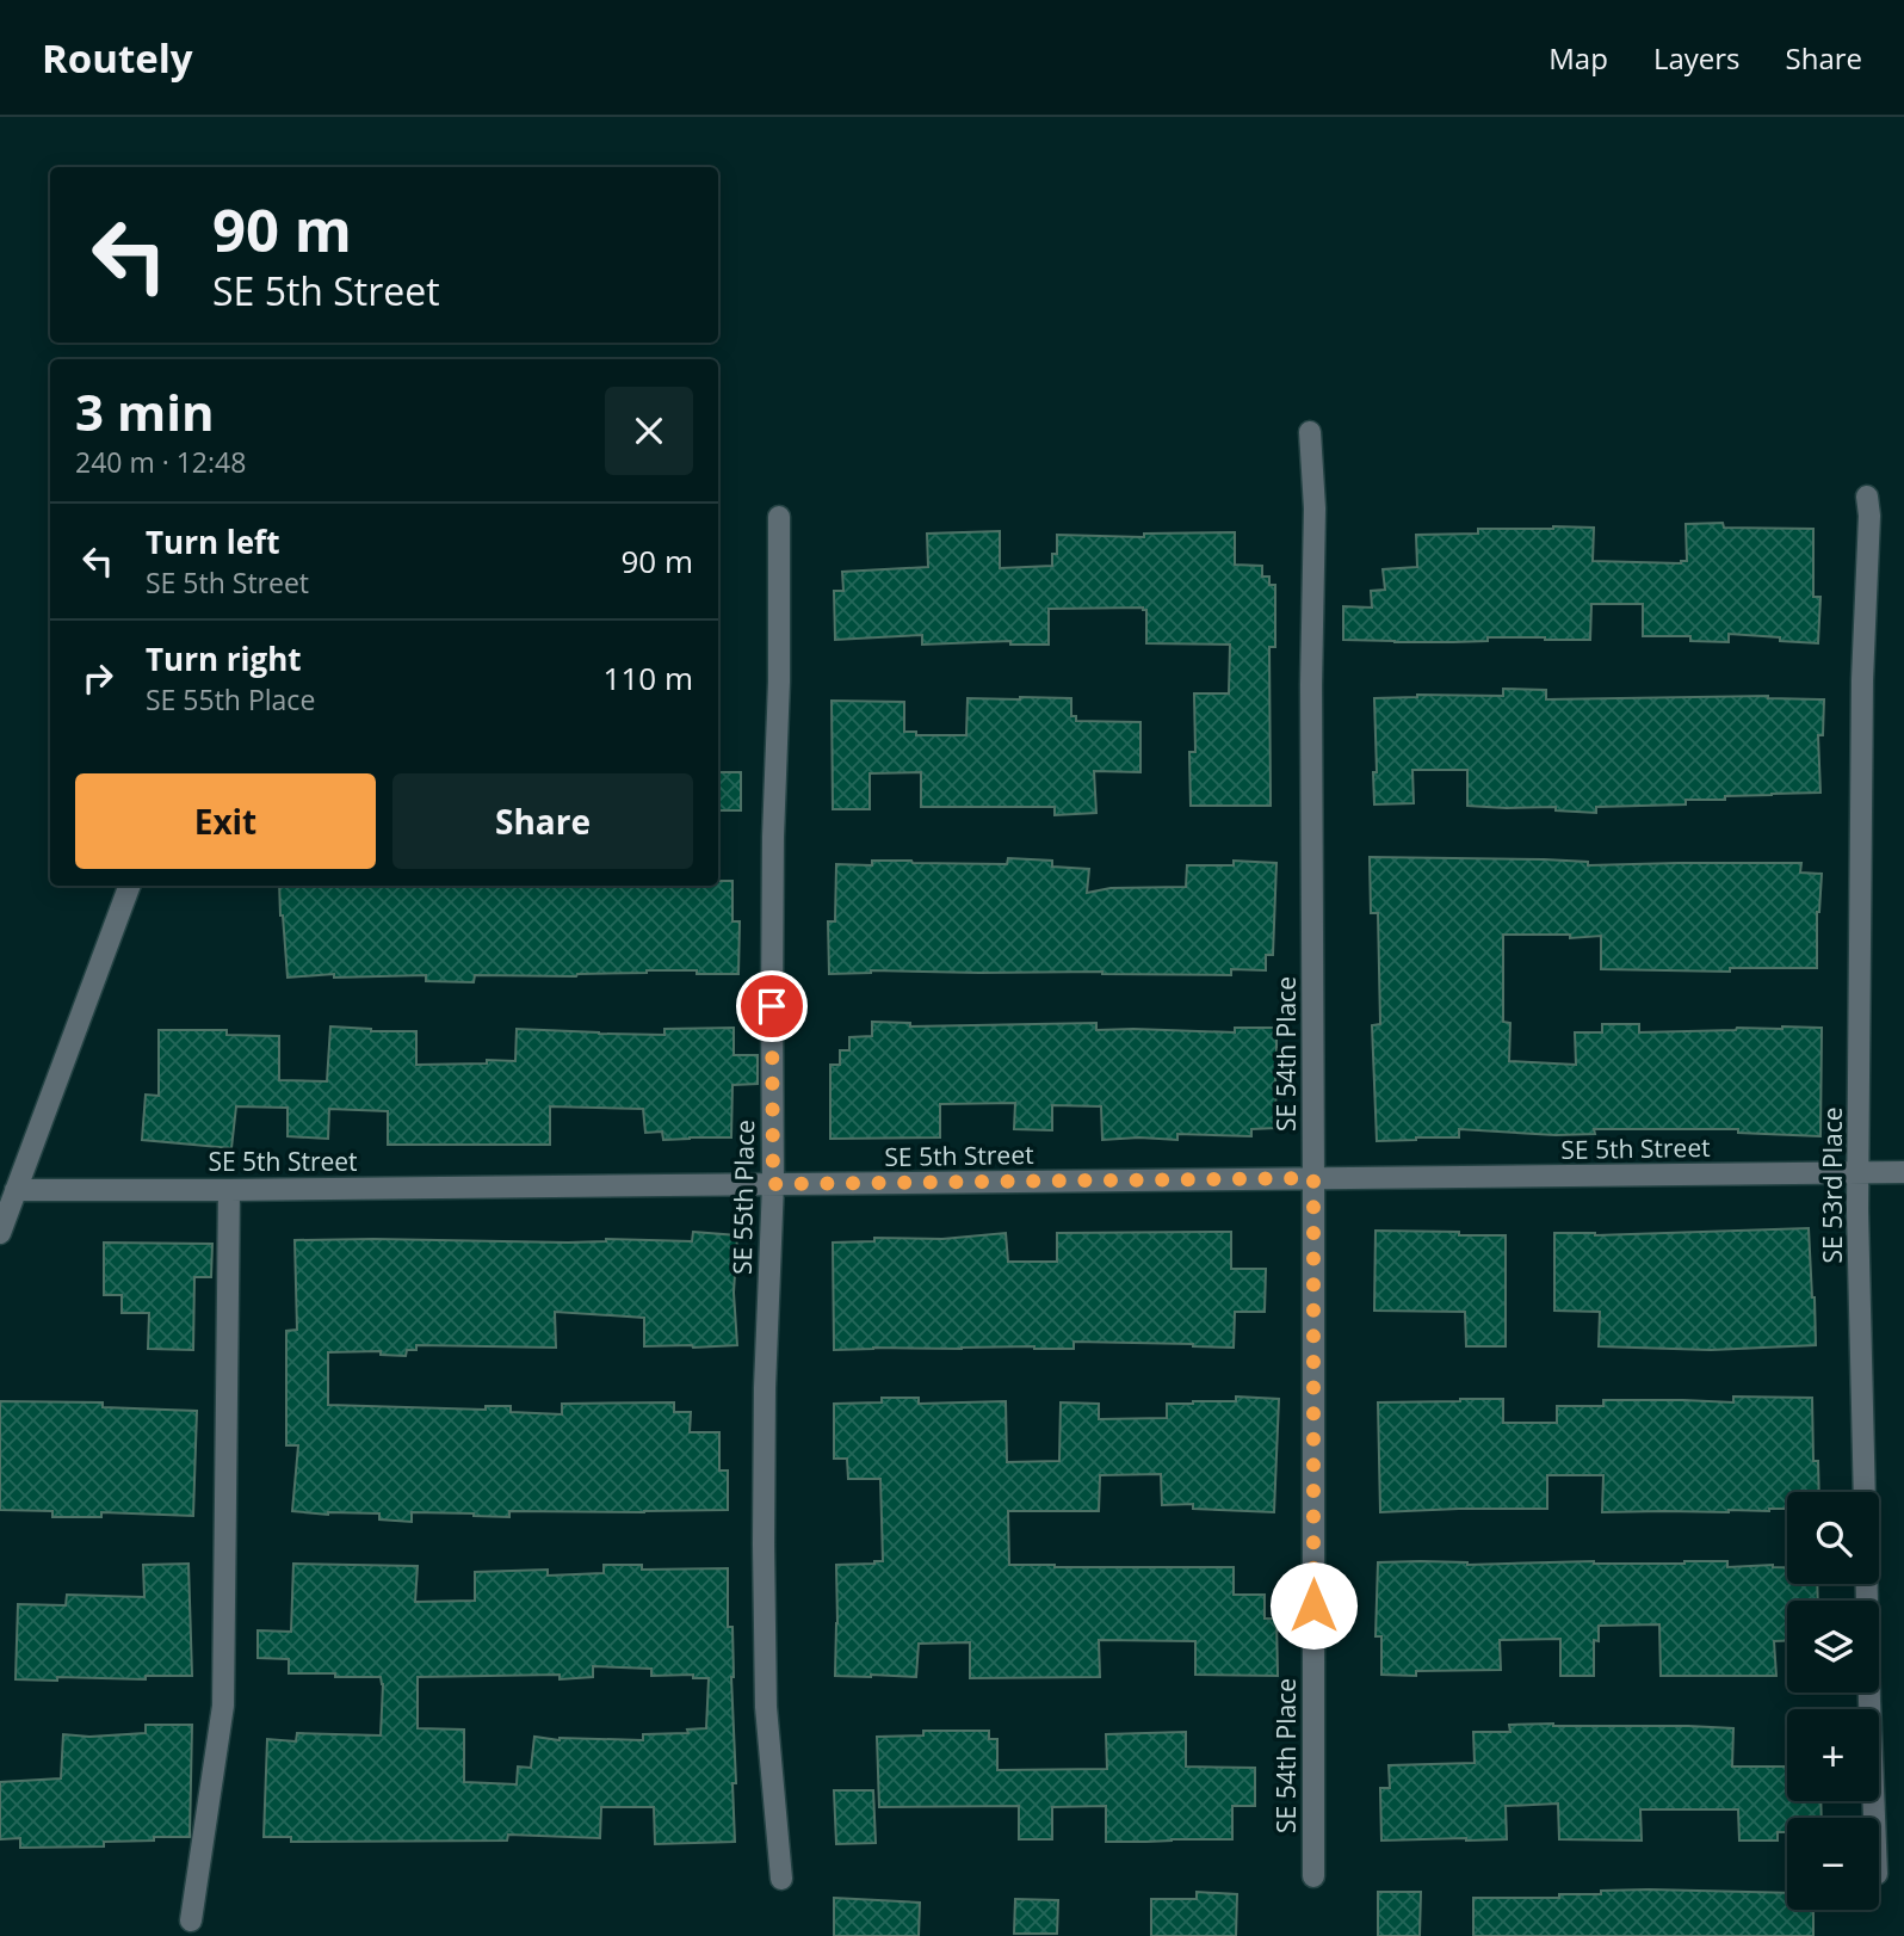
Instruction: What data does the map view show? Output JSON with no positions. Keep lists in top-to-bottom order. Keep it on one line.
{"streets":{"street":["SE 54th Place","SE 5th Street","SE 53rd Place","SE 55th Place"]},"crossings":[["SE 54th Place","SE 5th Street"],["SE 5th Street","SE 53rd Place"],["SE 5th Street","SE 55th Place"]],"page":{"header":"Routely","nav":["Map","Layers","Share"],"turn":["90 m","SE 5th Street"],"heading":["3 min","240 m · 12:48"],"list":[{"name":"Turn left","note":"SE 5th Street","value":"90 m"},{"name":"Turn right","note":"SE 55th Place","value":"110 m"}],"buttons":["Exit","Share"],"map_buttons":["+","−"]}}
